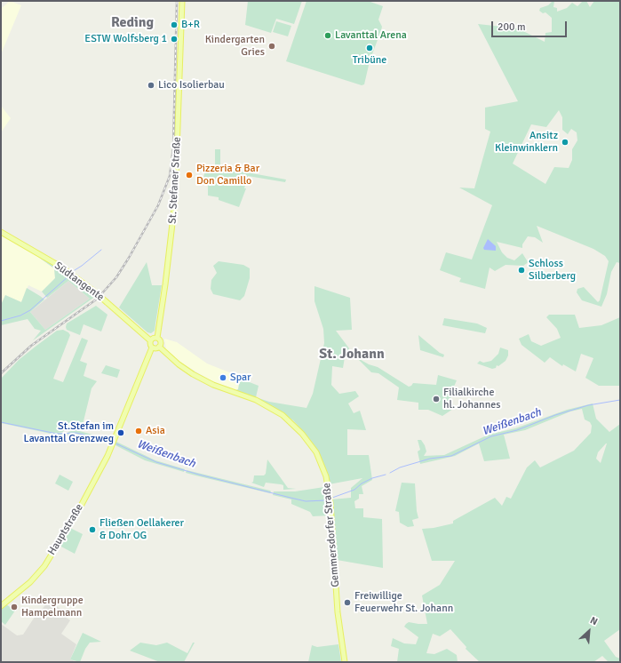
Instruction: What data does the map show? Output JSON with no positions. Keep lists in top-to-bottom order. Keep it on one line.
{"streets":{"main road":["St. Stefaner Straße","Südtangente","Hauptstraße","Gemmersdorfer Straße"]},"crossings":[["St. Stefaner Straße","Südtangente"],["St. Stefaner Straße","Hauptstraße"],["St. Stefaner Straße","Gemmersdorfer Straße"],["Südtangente","Hauptstraße"],["Südtangente","Gemmersdorfer Straße"],["Hauptstraße","Gemmersdorfer Straße"]],"districts":["Reding","St. Johann"],"water":["Weißenbach"],"places":["B+R","Lavanttal Arena","ESTW Wolfsberg 1","Kindergarten Gries","Tribüne","Lico Isolierbau","Ansitz Kleinwinklern","Pizzeria & Bar Don Camillo","Schloss Silberberg","Spar","Filialkirche hl. Johannes","Asia","St.Stefan im Lavanttal Grenzweg","Fließen Oellakerer & Dohr OG","Freiwillige Feuerwehr St. Johann","Kindergruppe Hampelmann"],"scale_bar":"200 m","north":"top right"}
